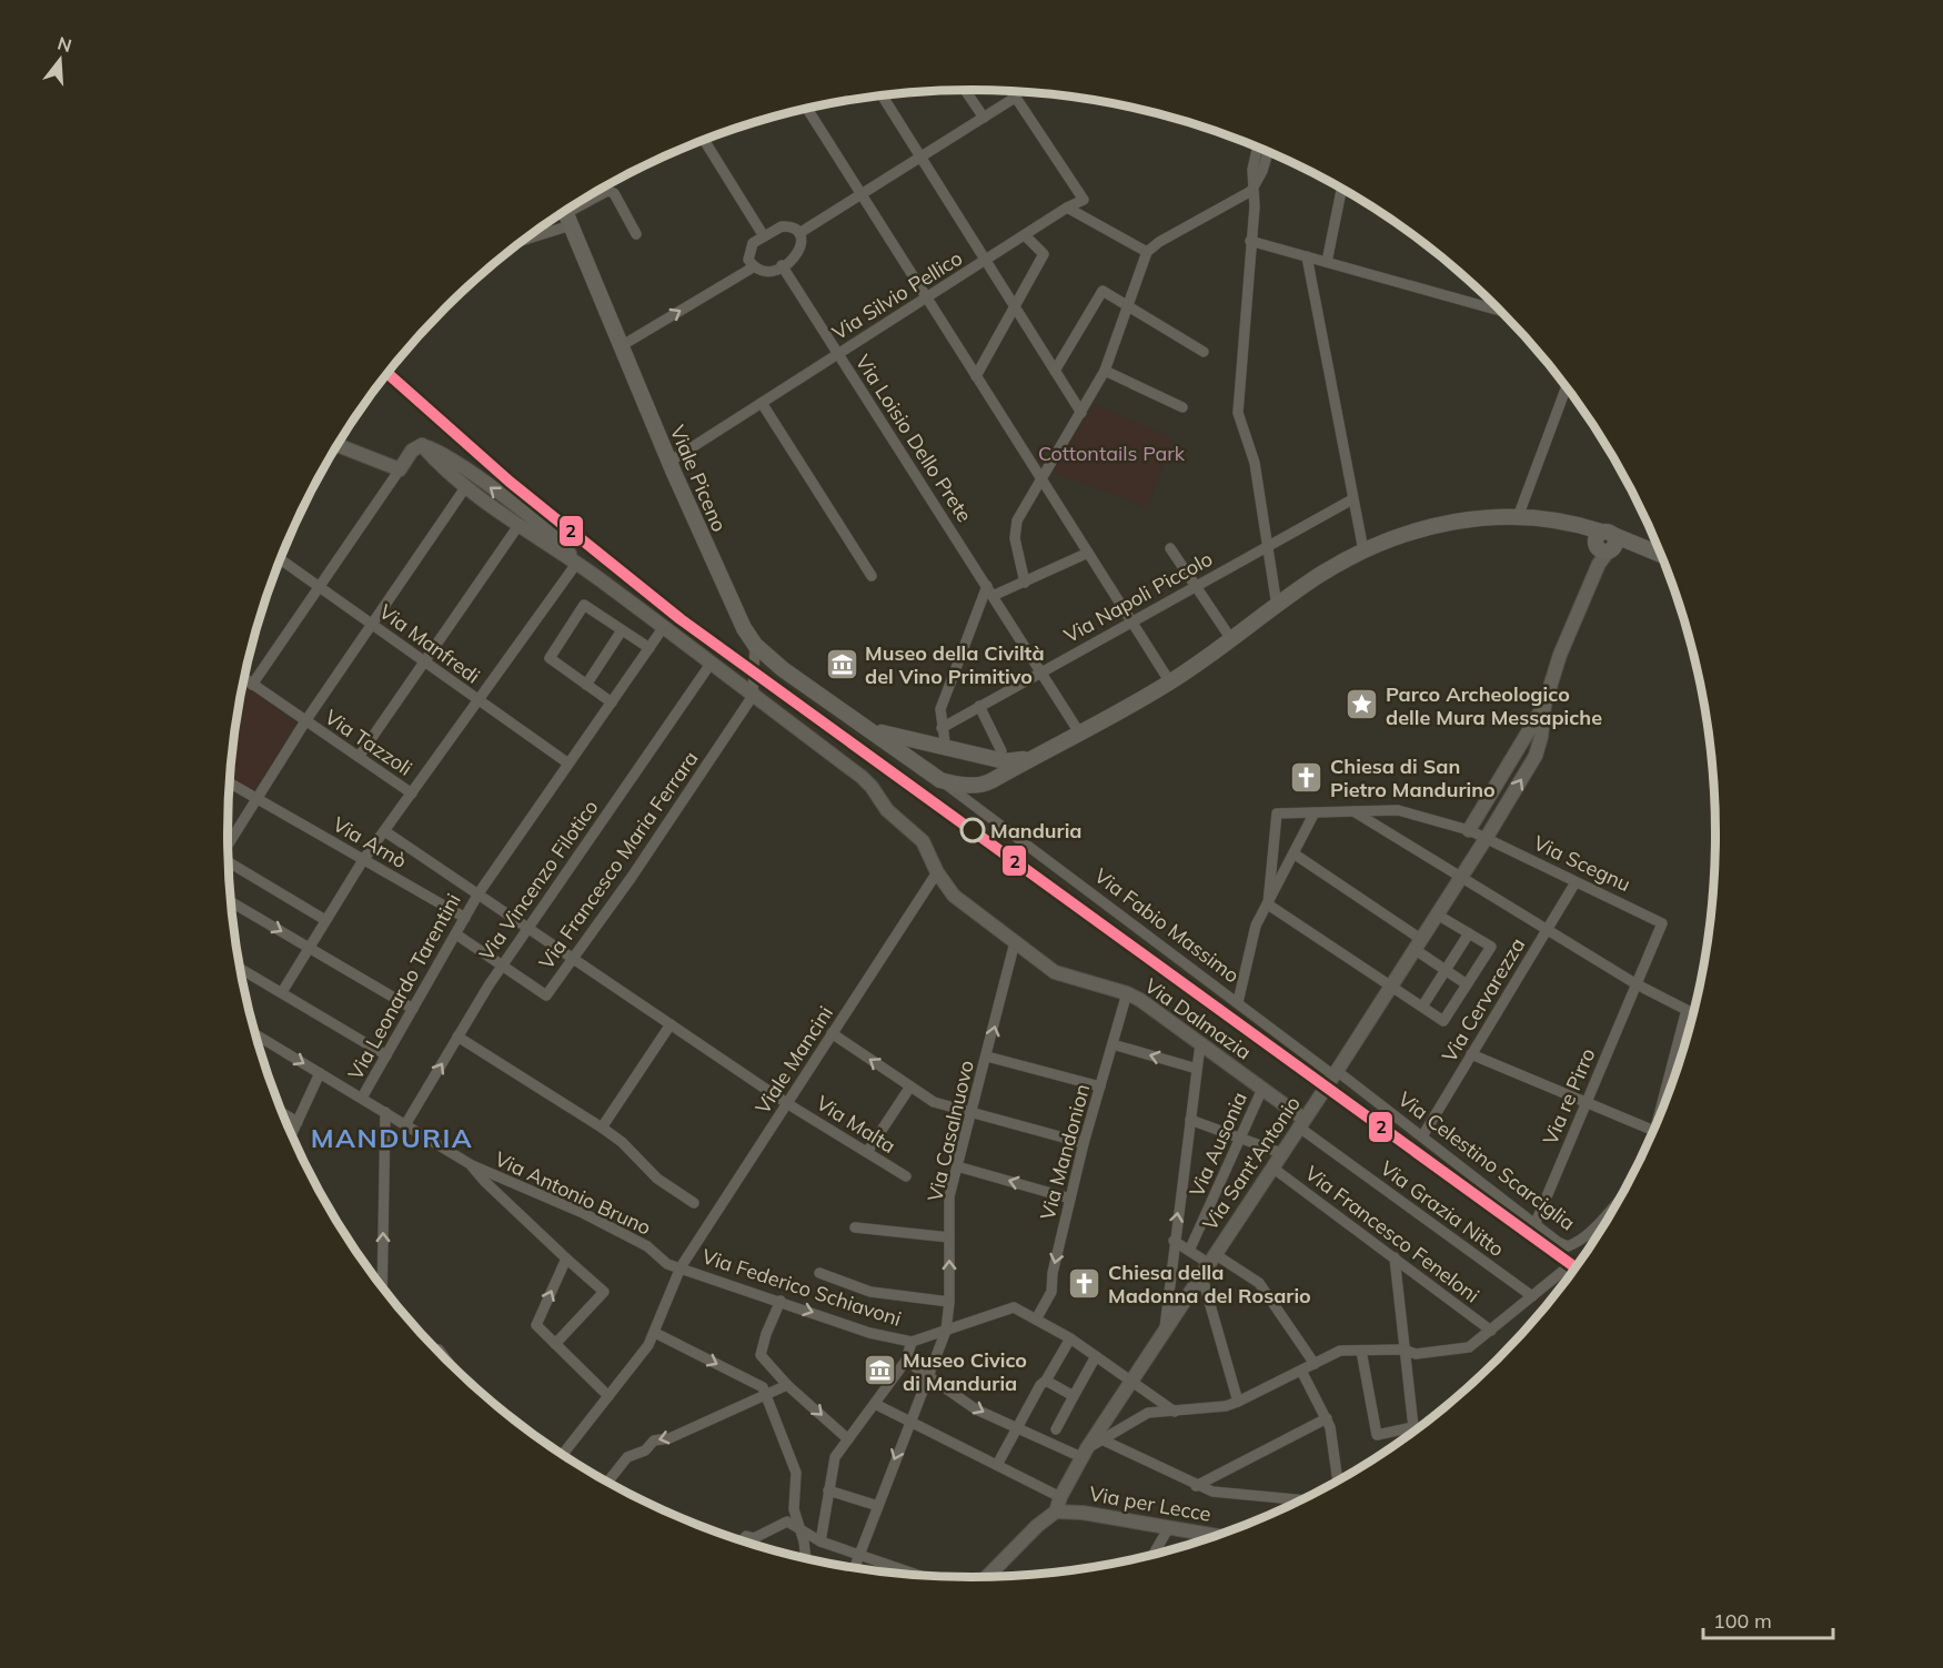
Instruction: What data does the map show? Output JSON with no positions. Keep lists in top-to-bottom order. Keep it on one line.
{"streets":{"main road":["Viale Piceno"],"street":["Via Silvio Pellico","Via Loisio Dello Prete","Via Napoli Piccolo","Via Manfredi","Via Tazzoli","Via Arnò","Via Francesco Maria Ferrara","Via Scegnu","Via Vincenzo Filotico","Via Fabio Massimo","Via Leonardo Tarentini","Via Cervarezza","Via Dalmazia","Viale Mancini","Via re Pirro","Via Malta","Via Casalnuovo","Via Ausonia","Via Mandonion","Via Celestino Scarciglia","Via Sant'Antonio","Via Antonio Bruno","Via Grazia Nitto","Via Francesco Feneloni","Via Federico Schiavoni","Via per Lecce"]},"crossings":[["Via Silvio Pellico","Via Loisio Dello Prete"],["Via Silvio Pellico","Viale Piceno"],["Via Loisio Dello Prete","Via Napoli Piccolo"],["Viale Piceno","Via Fabio Massimo"],["Via Manfredi","Via Leonardo Tarentini"],["Via Arnò","Via Leonardo Tarentini"],["Via Francesco Maria Ferrara","Via Vincenzo Filotico"],["Via Francesco Maria Ferrara","Via Leonardo Tarentini"],["Via Francesco Maria Ferrara","Via Dalmazia"],["Via Francesco Maria Ferrara","Via Malta"],["Via Scegnu","Via Cervarezza"],["Via Scegnu","Via re Pirro"],["Via Scegnu","Via Sant'Antonio"],["Via Vincenzo Filotico","Via Dalmazia"],["Via Vincenzo Filotico","Via Malta"],["Via Vincenzo Filotico","Via Antonio Bruno"],["Via Fabio Massimo","Via Celestino Scarciglia"],["Via Fabio Massimo","Via Sant'Antonio"],["Via Leonardo Tarentini","Via Dalmazia"],["Via Leonardo Tarentini","Via Malta"],["Via Leonardo Tarentini","Via Antonio Bruno"],["Via Cervarezza","Via Celestino Scarciglia"],["Via Dalmazia","Viale Mancini"],["Via Dalmazia","Via Casalnuovo"],["Via Dalmazia","Via Ausonia"],["Via Dalmazia","Via Mandonion"],["Via Dalmazia","Via Sant'Antonio"],["Via Dalmazia","Via Grazia Nitto"],["Viale Mancini","Via Malta"],["Viale Mancini","Via Antonio Bruno"],["Viale Mancini","Via Federico Schiavoni"],["Via re Pirro","Via Celestino Scarciglia"],["Via Celestino Scarciglia","Via Sant'Antonio"],["Via Sant'Antonio","Via Grazia Nitto"],["Via Sant'Antonio","Via Francesco Feneloni"],["Via Sant'Antonio","Via per Lecce"],["Via Antonio Bruno","Via Federico Schiavoni"]],"one_way":["Via Mandonion"],"districts":["MANDURIA"],"parks":["Cottontails Park"],"places":{"museum":["Museo della Civiltà del Vino Primitivo","Museo Civico di Manduria"],"place":["Parco Archeologico delle Mura Messapiche"],"church":["Chiesa di San Pietro Mandurino","Chiesa della Madonna del Rosario"],"other":["Manduria"]},"lines":["transit line 2"],"scale_bar":"100 m","north":"top"}
